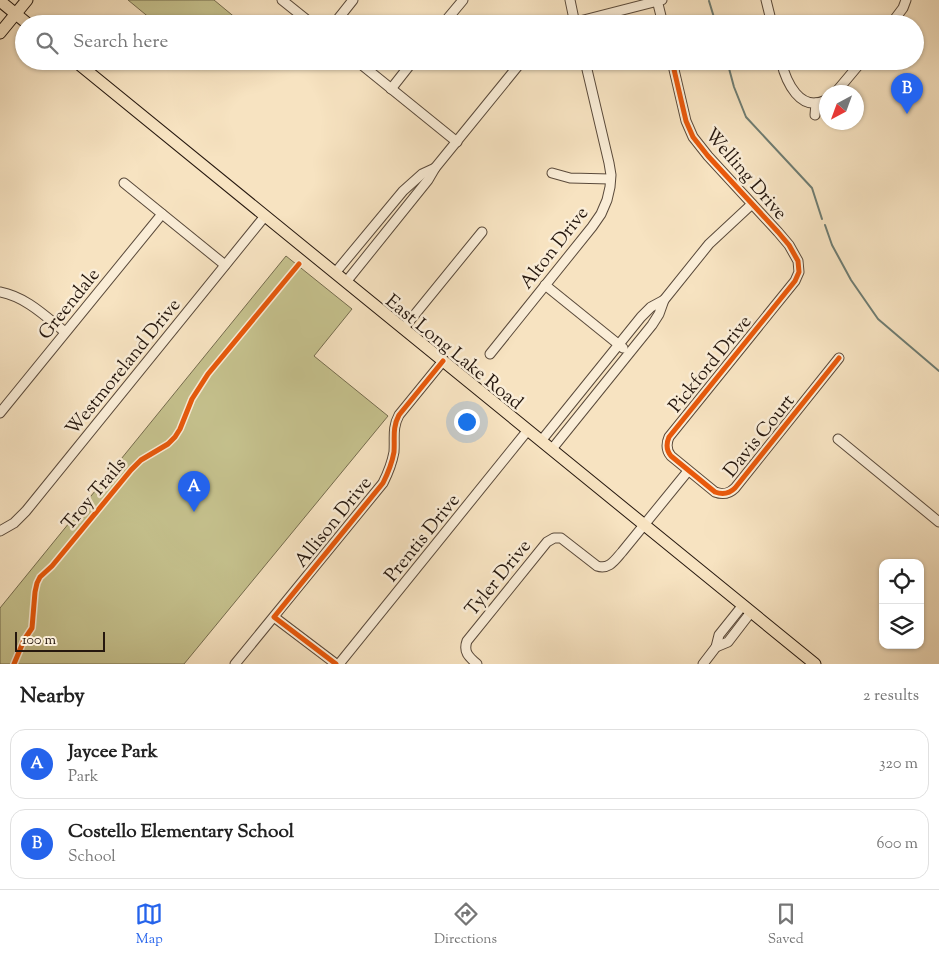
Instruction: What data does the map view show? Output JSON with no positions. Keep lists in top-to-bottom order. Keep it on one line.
{"streets":{"main road":["East Long Lake Road"],"street":["Welling Drive","Alton Drive","Greendale","Pickford Drive","Westmoreland Drive","Davis Court","Allison Drive","Prentis Drive","Tyler Drive"],"cycle path":["Troy Trails"]},"crossings":[["Welling Drive","Pickford Drive"],["East Long Lake Road","Westmoreland Drive"],["East Long Lake Road","Allison Drive"],["East Long Lake Road","Prentis Drive"],["East Long Lake Road","Tyler Drive"],["Pickford Drive","Davis Court"]],"scale_bar":"100 m","north":"bottom left","page":{"search":"Search here","pins":["B","A"],"scale":"100 m","heading":["Nearby","2 results"],"list":[{"mark":"A","name":"Jaycee Park","note":"Park","value":"320 m"},{"mark":"B","name":"Costello Elementary School","note":"School","value":"600 m"}],"nav":["Map","Directions","Saved"]}}
